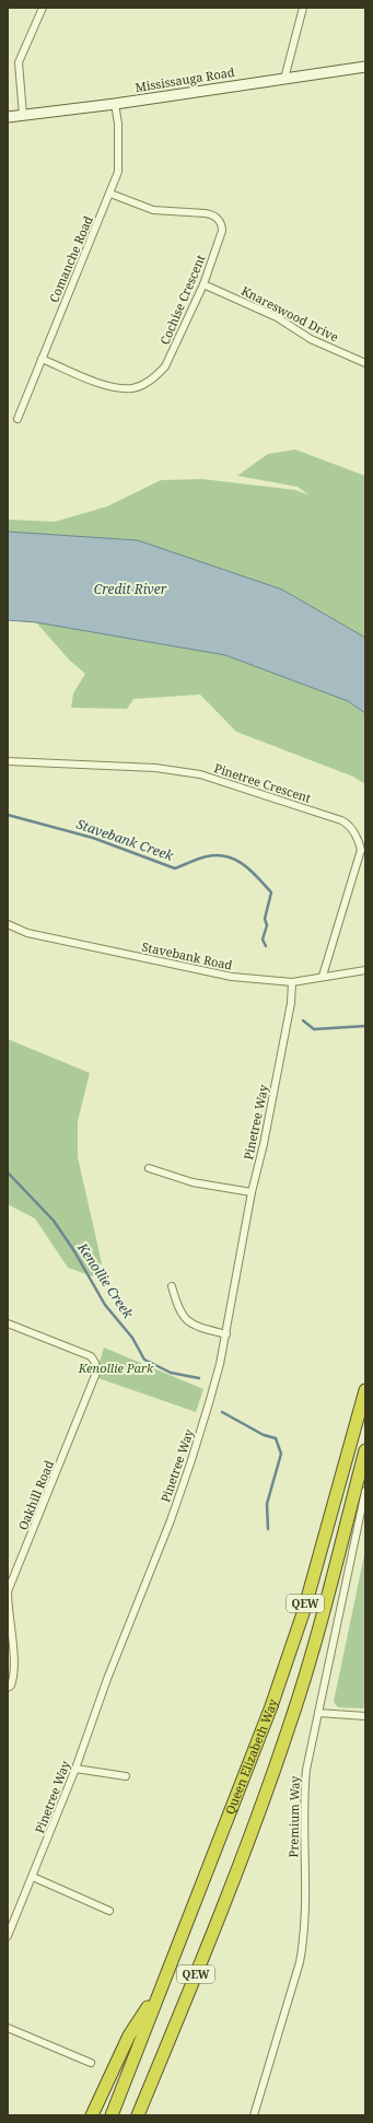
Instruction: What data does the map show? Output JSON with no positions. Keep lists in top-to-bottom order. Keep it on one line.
{"streets":{"highway":["QEW","Queen Elizabeth Way"],"main road":["Mississauga Road"],"street":["Comanche Road","Cochise Crescent","Knareswood Drive","Pinetree Crescent","Stavebank Road","Pinetree Way","Oakhill Road","Premium Way"]},"crossings":[["Mississauga Road","Comanche Road"],["Comanche Road","Cochise Crescent"],["Cochise Crescent","Knareswood Drive"],["Pinetree Crescent","Stavebank Road"],["Stavebank Road","Pinetree Way"]],"water":["Credit River","Stavebank Creek","Kenollie Creek"],"parks":["Kenollie Park"]}
